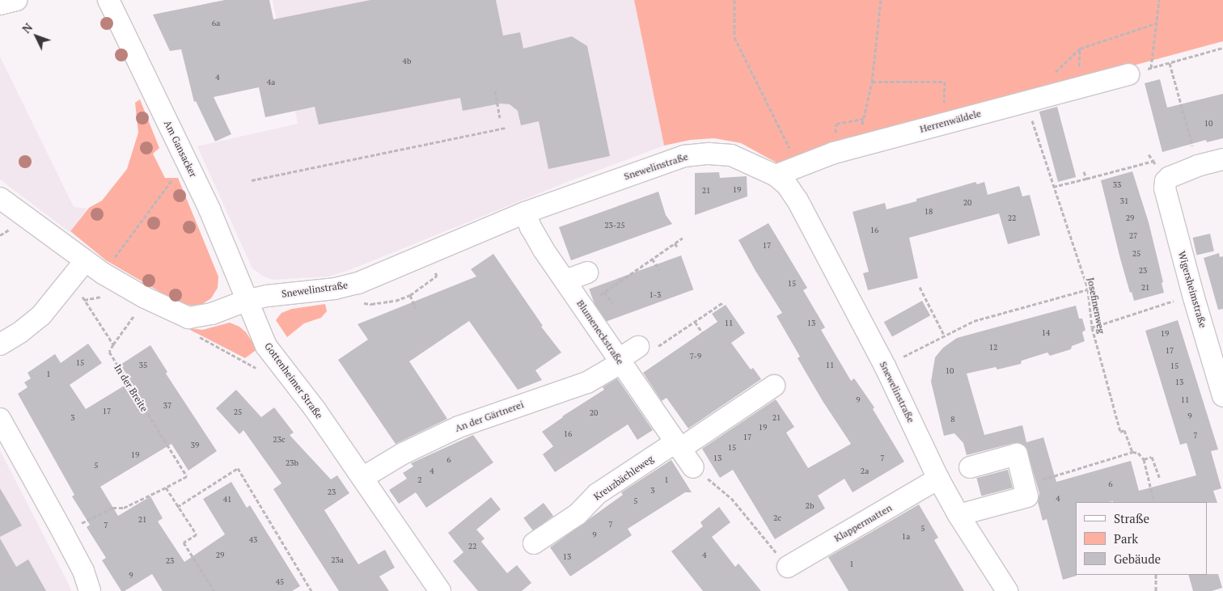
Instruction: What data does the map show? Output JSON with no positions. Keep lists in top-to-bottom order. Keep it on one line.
{"streets":{"street":["Herrenwäldele","Am Gansacker","Snewelinstraße","Wigersheimstraße","Blumeneckstraße","Gottenheimer Straße","An der Gärtnerei","Kreuzbächleweg","Klappermatten"],"path":["Josefinenweg","In der Breite"]},"crossings":[["Herrenwäldele","Snewelinstraße"],["Herrenwäldele","Josefinenweg"],["Am Gansacker","Snewelinstraße"],["Am Gansacker","Gottenheimer Straße"],["Snewelinstraße","Blumeneckstraße"],["Snewelinstraße","Gottenheimer Straße"],["Snewelinstraße","Klappermatten"],["Blumeneckstraße","An der Gärtnerei"],["Blumeneckstraße","Kreuzbächleweg"],["Gottenheimer Straße","An der Gärtnerei"]],"house_numbers":["6a","4b","4","4a","10","33","19","21","31","20","18","22","29","23-25","16","27","17","25","23","15","21","1-3","11","13","14","19","12","17","7-9","15","35","11","15","10","1","13","9","11","37","17","25","20","9","3","21","8","19","16","7","17","23c","39","15","19","13","7","6","23b","5","4","2a","2","1","6","3","23","4","41","5","2b","2c","21","7","7","5","9","1a","43","22","29","4","13","23a","23","1","9","45"],"legend":["Straße","Park","Gebäude"],"north":"top left"}
